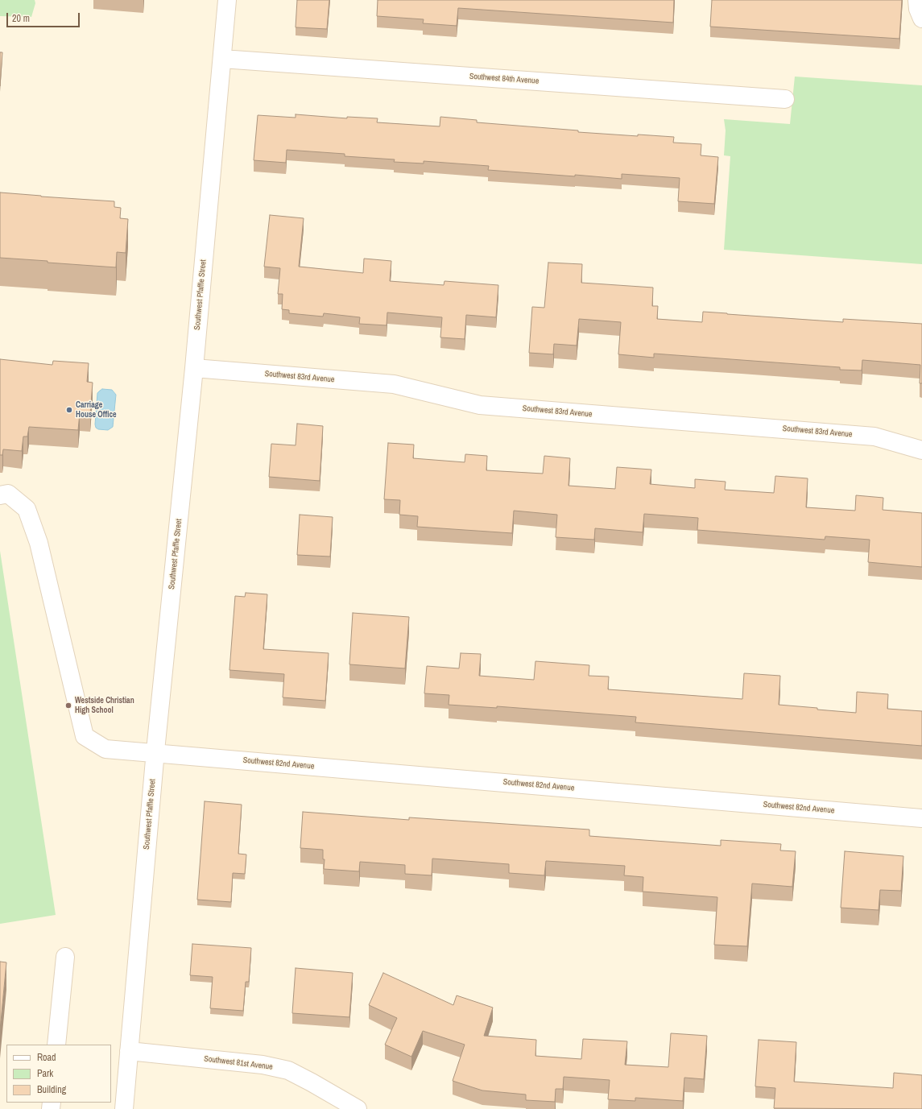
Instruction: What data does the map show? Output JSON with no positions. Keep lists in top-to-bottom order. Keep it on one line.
{"streets":{"street":["Southwest 84th Avenue","Southwest Pfaffle Street","Southwest 83rd Avenue","Southwest 82nd Avenue","Southwest 81st Avenue"]},"crossings":[["Southwest 84th Avenue","Southwest Pfaffle Street"],["Southwest Pfaffle Street","Southwest 83rd Avenue"],["Southwest Pfaffle Street","Southwest 82nd Avenue"],["Southwest Pfaffle Street","Southwest 81st Avenue"]],"places":["Carriage House Office","Westside Christian High School"],"legend":["Road","Park","Building"],"scale_bar":"20 m"}
